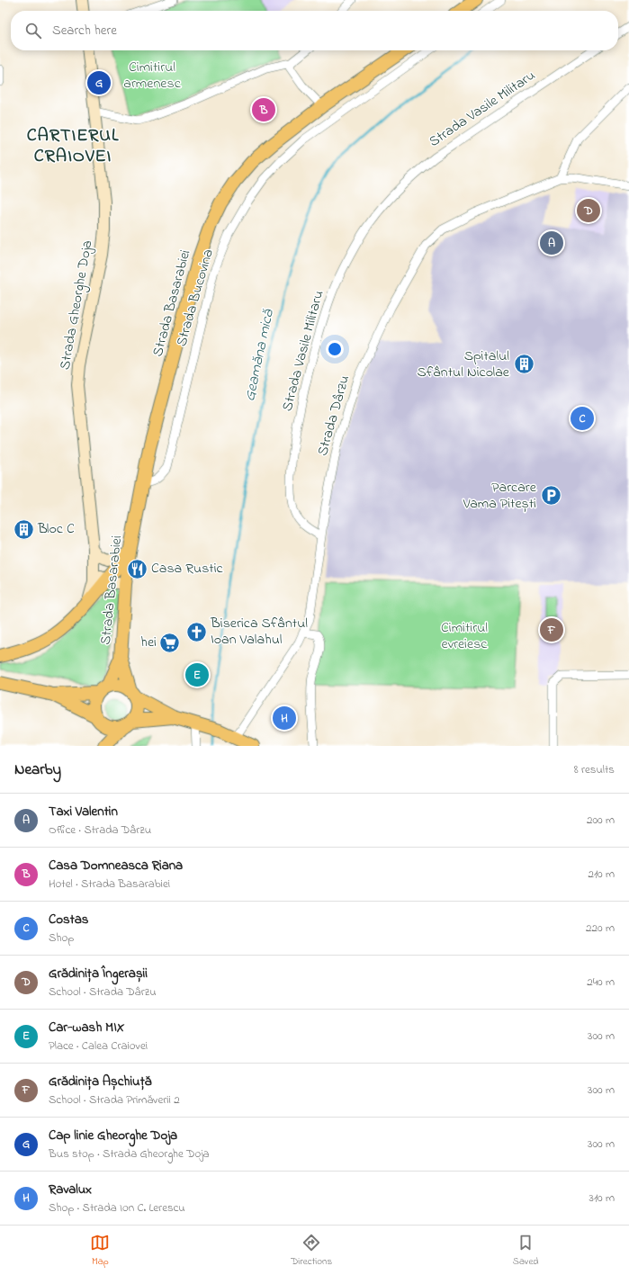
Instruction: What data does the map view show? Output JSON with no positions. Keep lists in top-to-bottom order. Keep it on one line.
{"streets":{"main road":["Strada Basarabiei"],"street":["Strada Vasile Militaru","Strada Bucovina","Strada Gheorghe Doja","Strada Dârzu"]},"crossings":[["Strada Vasile Militaru","Strada Dârzu"],["Strada Bucovina","Strada Basarabiei"]],"districts":["CARTIERUL CRAIOVEI"],"water":["Geamăna mică"],"parks":["Cimitirul armenesc","Cimitirul evreiesc"],"places":{"building":["Spitalul Sfântul Nicolae","Bloc C"],"parking":["Parcare Vama Pitești"],"restaurant":["Casa Rustic"],"church":["Biserica Sfântul Ioan Valahul"],"supermarket":["hei"]},"page":{"search":"Search here","pins":["G","B","D","A","C","F","E","H"],"heading":["Nearby","8 results"],"list":[{"mark":"A","name":"Taxi Valentin","note":"Office · Strada Dârzu","value":"200 m"},{"mark":"B","name":"Casa Domneasca Riana","note":"Hotel · Strada Basarabiei","value":"210 m"},{"mark":"C","name":"Costas","note":"Shop","value":"220 m"},{"mark":"D","name":"Grădinița Îngerașii","note":"School · Strada Dârzu","value":"240 m"},{"mark":"E","name":"Car-wash MIX","note":"Place · Calea Craiovei","value":"300 m"},{"mark":"F","name":"Grădinița Așchiuță","note":"School · Strada Primăverii 2","value":"300 m"},{"mark":"G","name":"Cap linie Gheorghe Doja","note":"Bus stop · Strada Gheorghe Doja","value":"300 m"},{"mark":"H","name":"Ravalux","note":"Shop · Strada Ion C. Lerescu","value":"310 m"}],"nav":["Map","Directions","Saved"]}}
